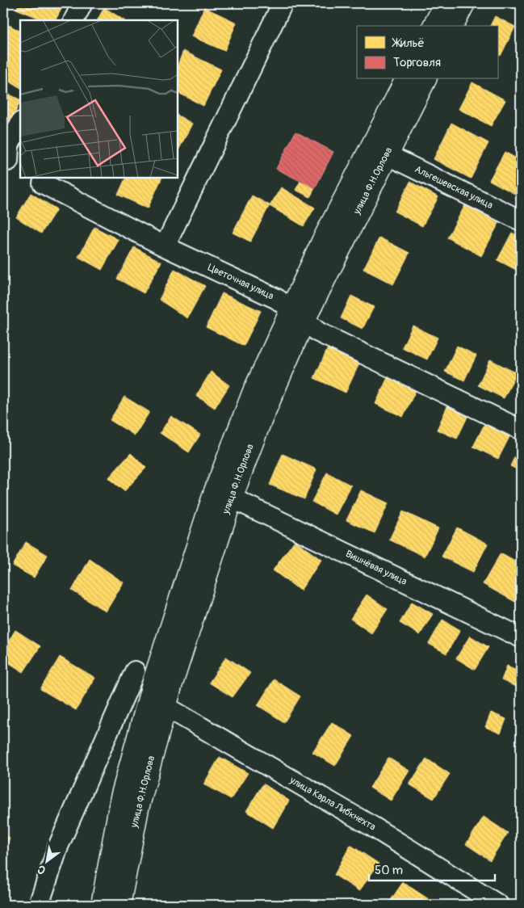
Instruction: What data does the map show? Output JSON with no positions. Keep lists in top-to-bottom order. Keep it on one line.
{"streets":{"street":["улица Ф.Н.Орлова","Альгешевская улица","Цветочная улица","Вишнёвая улица","улица Карла Либкнехта"]},"crossings":[["улица Ф.Н.Орлова","Альгешевская улица"],["улица Ф.Н.Орлова","Цветочная улица"],["улица Ф.Н.Орлова","Вишнёвая улица"],["улица Ф.Н.Орлова","улица Карла Либкнехта"]],"legend":["Жильё","Торговля"],"scale_bar":"50 m","north":"bottom left"}
